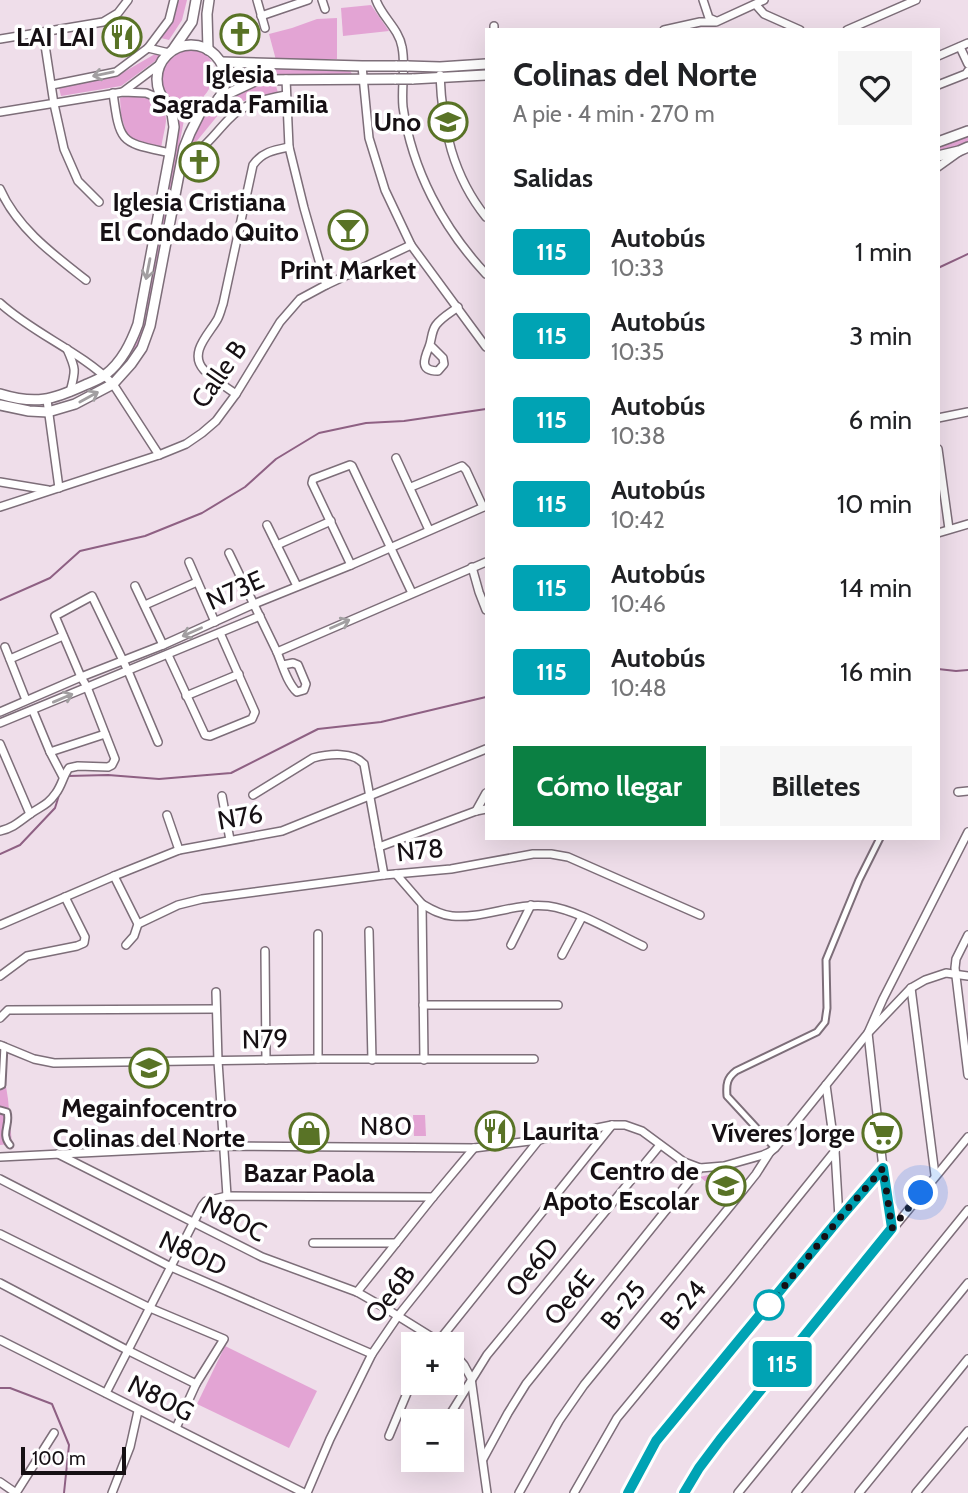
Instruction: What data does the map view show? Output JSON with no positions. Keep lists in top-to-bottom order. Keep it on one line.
{"streets":{"street":["Calle B","N73E","N76","N78","N79","N80","N80C","N80D","Oe6D","Oe6B","Oe6E","B-25","B-24","N80G"]},"crossings":[["N80","N80C"],["N80","Oe6D"],["N80","Oe6B"],["N80","Oe6E"],["N80C","Oe6B"],["N80D","Oe6B"],["Oe6B","N80G"]],"places":{"church":["Iglesia Sagrada Familia","Iglesia Cristiana El Condado Quito"],"restaurant":["LAI LAI","Laurita"],"school or university":["Uno","Megainfocentro Colinas del Norte","Centro de Apoto Escolar"],"bar":["Print Market"],"shop":["Bazar Paola"],"supermarket":["Víveres Jorge"]},"lines":["bus line 115"],"scale_bar":"100 m","page":{"on_map":"115","heading":[["Colinas del Norte","A pie · 4 min · 270 m"],"Salidas"],"list":[{"mark":"115","name":"Autobús","note":"10:33","value":"1 min"},{"mark":"115","name":"Autobús","note":"10:35","value":"3 min"},{"mark":"115","name":"Autobús","note":"10:38","value":"6 min"},{"mark":"115","name":"Autobús","note":"10:42","value":"10 min"},{"mark":"115","name":"Autobús","note":"10:46","value":"14 min"},{"mark":"115","name":"Autobús","note":"10:48","value":"16 min"}],"buttons":["Cómo llegar","Billetes"],"map_buttons":["+","−"],"scale":"100 m"}}
